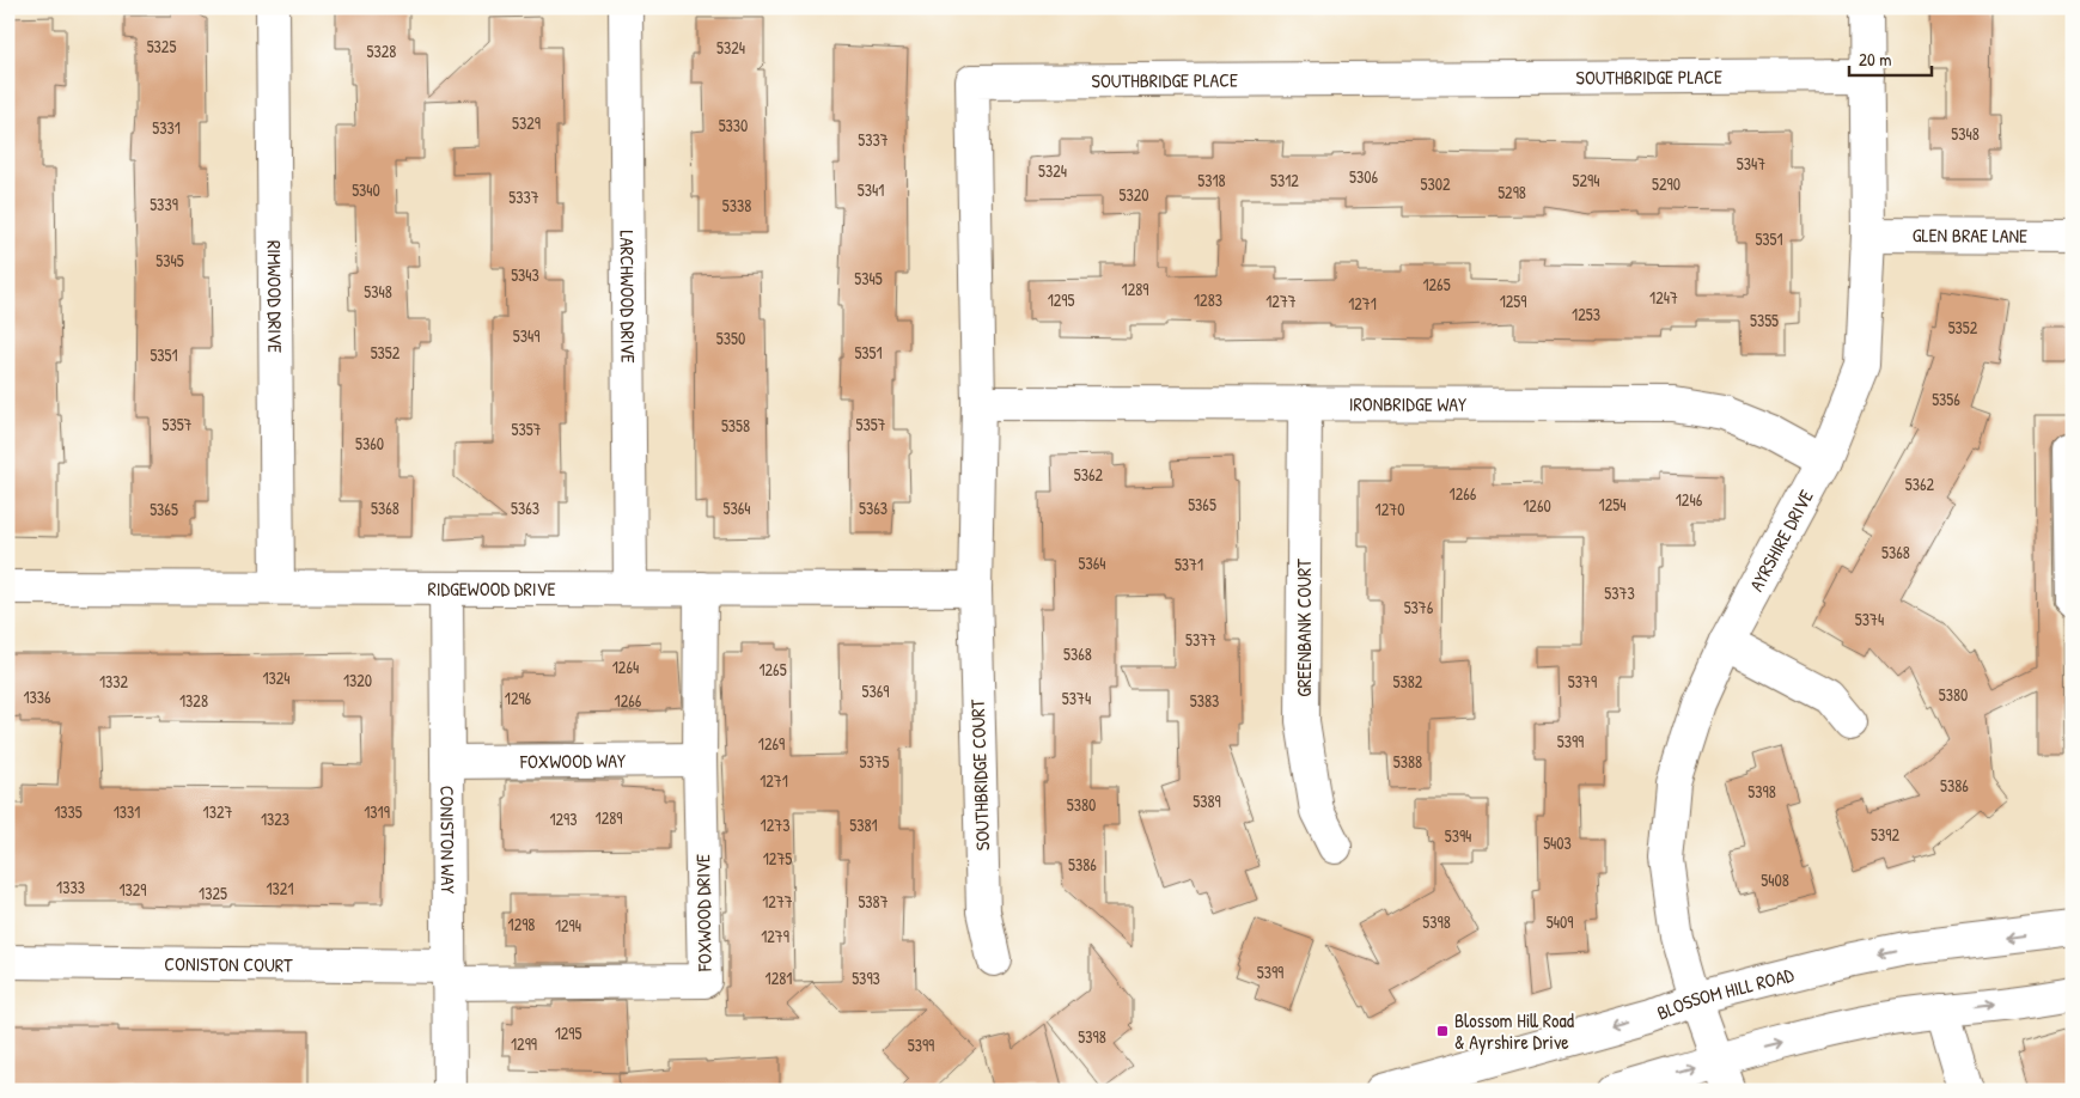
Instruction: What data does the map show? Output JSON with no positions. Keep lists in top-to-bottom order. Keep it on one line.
{"streets":{"street":["SOUTHBRIDGE PLACE","GLEN BRAE LANE","RIMWOOD DRIVE","LARCHWOOD DRIVE","IRONBRIDGE WAY","AYRSHIRE DRIVE","RIDGEWOOD DRIVE","GREENBANK COURT","FOXWOOD WAY","SOUTHBRIDGE COURT","CONISTON WAY","FOXWOOD DRIVE","CONISTON COURT","BLOSSOM HILL ROAD"]},"crossings":[["SOUTHBRIDGE PLACE","IRONBRIDGE WAY"],["SOUTHBRIDGE PLACE","AYRSHIRE DRIVE"],["SOUTHBRIDGE PLACE","RIDGEWOOD DRIVE"],["SOUTHBRIDGE PLACE","SOUTHBRIDGE COURT"],["GLEN BRAE LANE","AYRSHIRE DRIVE"],["RIMWOOD DRIVE","RIDGEWOOD DRIVE"],["LARCHWOOD DRIVE","RIDGEWOOD DRIVE"],["IRONBRIDGE WAY","AYRSHIRE DRIVE"],["IRONBRIDGE WAY","GREENBANK COURT"],["AYRSHIRE DRIVE","BLOSSOM HILL ROAD"],["RIDGEWOOD DRIVE","SOUTHBRIDGE COURT"],["RIDGEWOOD DRIVE","CONISTON WAY"],["RIDGEWOOD DRIVE","FOXWOOD DRIVE"],["FOXWOOD WAY","CONISTON WAY"],["FOXWOOD WAY","FOXWOOD DRIVE"],["CONISTON WAY","FOXWOOD DRIVE"],["CONISTON WAY","CONISTON COURT"],["FOXWOOD DRIVE","CONISTON COURT"]],"places":{"transit":["Blossom Hill Road & Ayrshire Drive"]},"house_numbers":["5325","5324","5328","5329","5330","5331","5348","5337","5347","5324","5306","5318","5312","5294","5302","5290","5340","5341","5298","5320","5337","5339","5338","5351","5345","5343","5345","1265","1289","5348","1247","1295","1283","1277","1259","1271","1253","5355","5352","5349","5350","5352","5351","5351","5356","5357","5357","5358","5357","5360","5362","5362","1266","1246","5365","1254","1260","5368","5363","5364","5363","5365","1270","5368","5364","5371","5373","5376","5374","5377","5368","1264","1265","1324","1320","1332","5382","5379","5369","5380","1336","1296","5374","1328","1266","5383","5399","1269","5375","5388","1271","5386","5398","5389","5380","1335","1331","1327","1319","1289","1323","1293","1273","5381","5392","5394","5403","1275","5386","5408","1333","1321","1329","1325","1277","5387","5398","5409","1298","1294","1279","5399","1281","5393","1295","5398","1299","5399"],"scale_bar":"20 m"}
